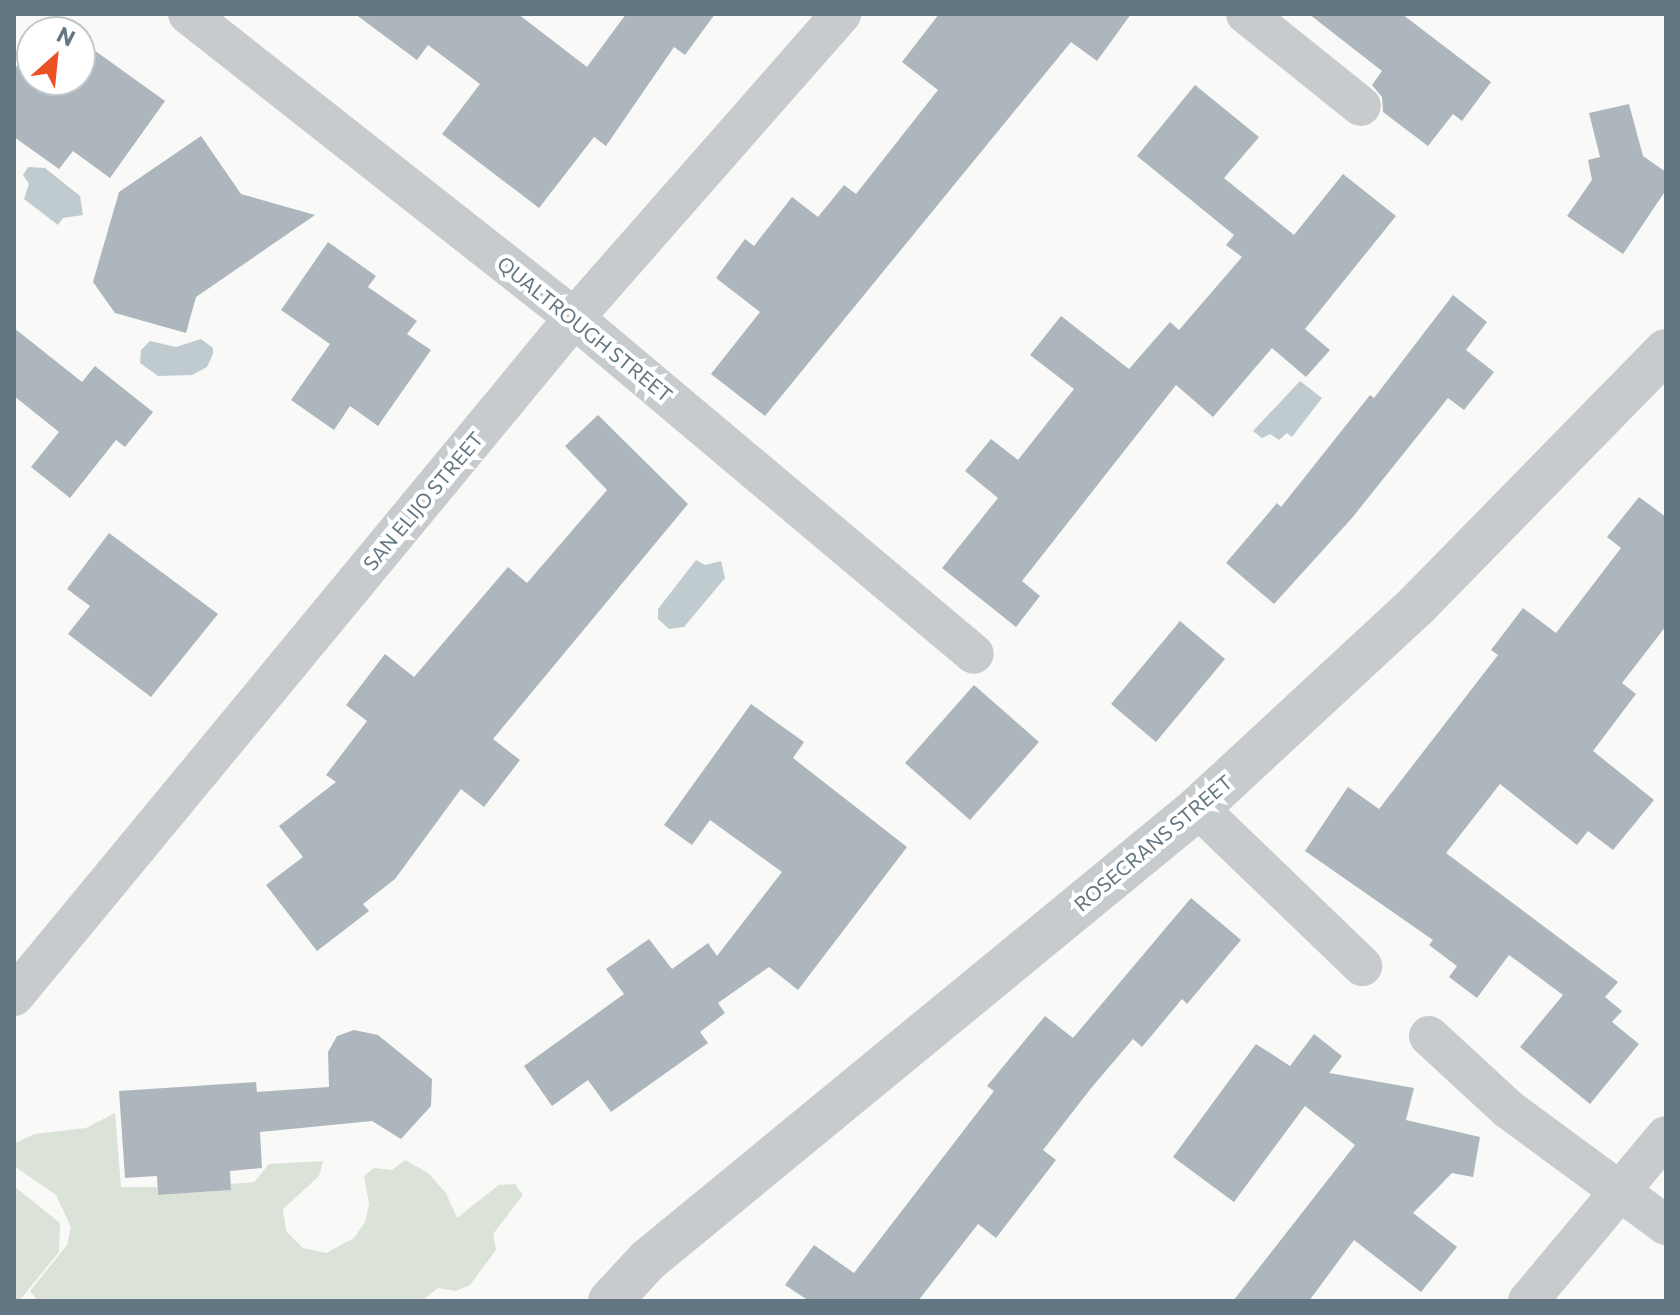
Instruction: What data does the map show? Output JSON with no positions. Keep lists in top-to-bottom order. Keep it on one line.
{"streets":{"street":["QUALTROUGH STREET","SAN ELIJO STREET","ROSECRANS STREET"]},"crossings":[["QUALTROUGH STREET","SAN ELIJO STREET"]],"north":"top right"}
